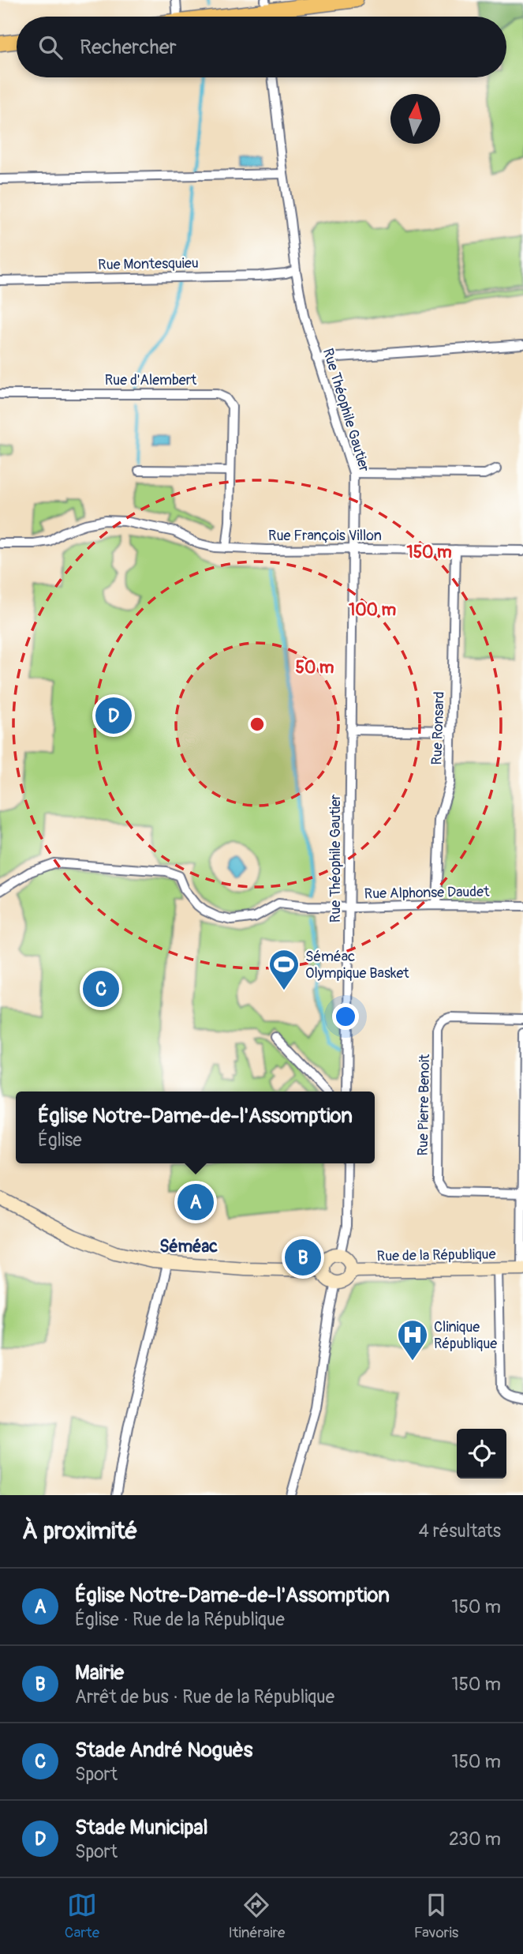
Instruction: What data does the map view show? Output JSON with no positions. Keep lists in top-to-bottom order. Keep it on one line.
{"streets":{"street":["Rue Montesquieu","Rue d'Alembert","Rue Théophile Gautier","Rue François Villon","Rue Ronsard","Rue Alphonse Daudet","Rue Pierre Benoit","Rue de la République"]},"crossings":[["Rue Montesquieu","Rue Théophile Gautier"],["Rue d'Alembert","Rue François Villon"],["Rue Théophile Gautier","Rue François Villon"],["Rue Théophile Gautier","Rue Alphonse Daudet"],["Rue François Villon","Rue Ronsard"],["Rue Ronsard","Rue Alphonse Daudet"]],"districts":["Séméac"],"places":{"sports":["Séméac Olympique Basket"],"hospital":["Clinique République"]},"north":"top","page":{"search":"Rechercher","pins":["D","C","A","B"],"popup":["Église Notre-Dame-de-l'Assomption","Église"],"heading":["À proximité","4 résultats"],"list":[{"mark":"A","name":"Église Notre-Dame-de-l'Assomption","note":"Église · Rue de la République","value":"150 m"},{"mark":"B","name":"Mairie","note":"Arrêt de bus · Rue de la République","value":"150 m"},{"mark":"C","name":"Stade André Noguès","note":"Sport","value":"150 m"},{"mark":"D","name":"Stade Municipal","note":"Sport","value":"230 m"}],"nav":["Carte","Itinéraire","Favoris"]},"rings":["150 m","100 m","50 m"]}
